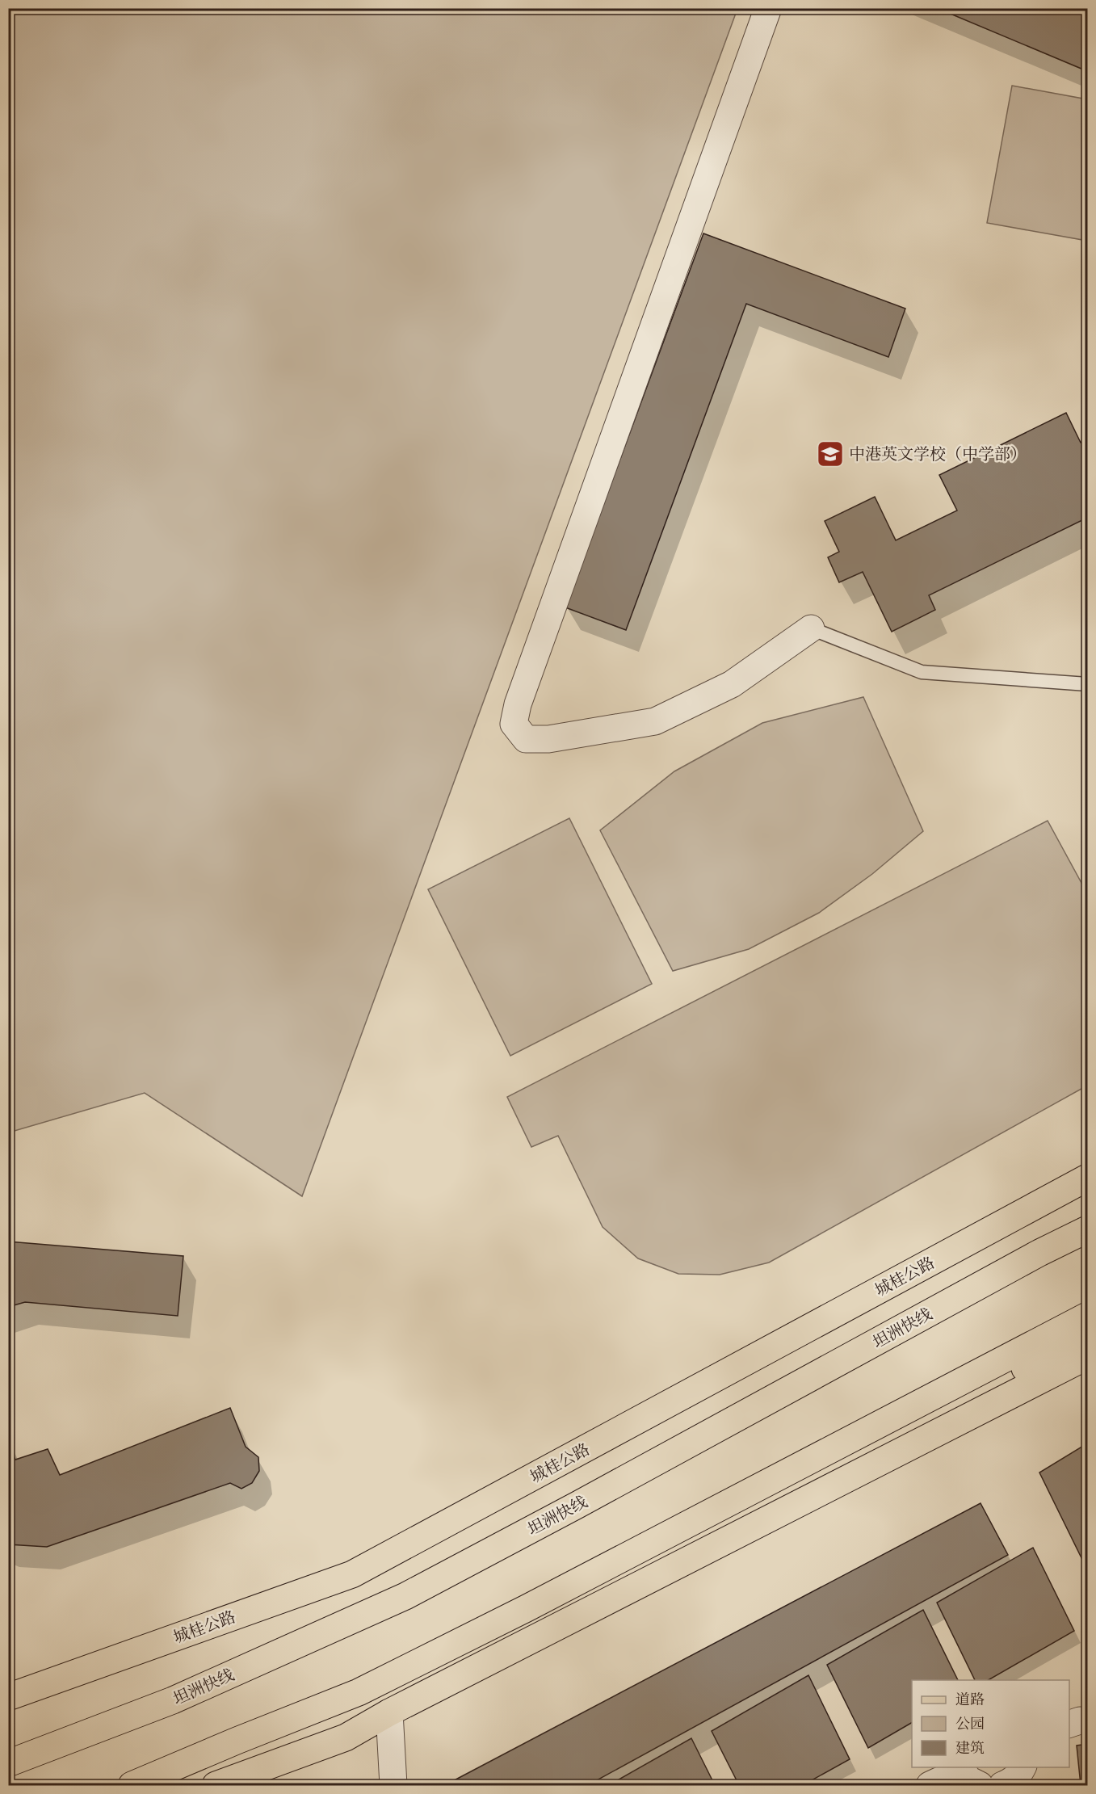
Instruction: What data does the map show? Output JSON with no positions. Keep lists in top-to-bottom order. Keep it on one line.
{"streets":{"main road":["城桂公路","坦洲快线"]},"places":{"school or university":["中港英文学校（中学部）"]},"legend":["道路","公园","建筑"]}
